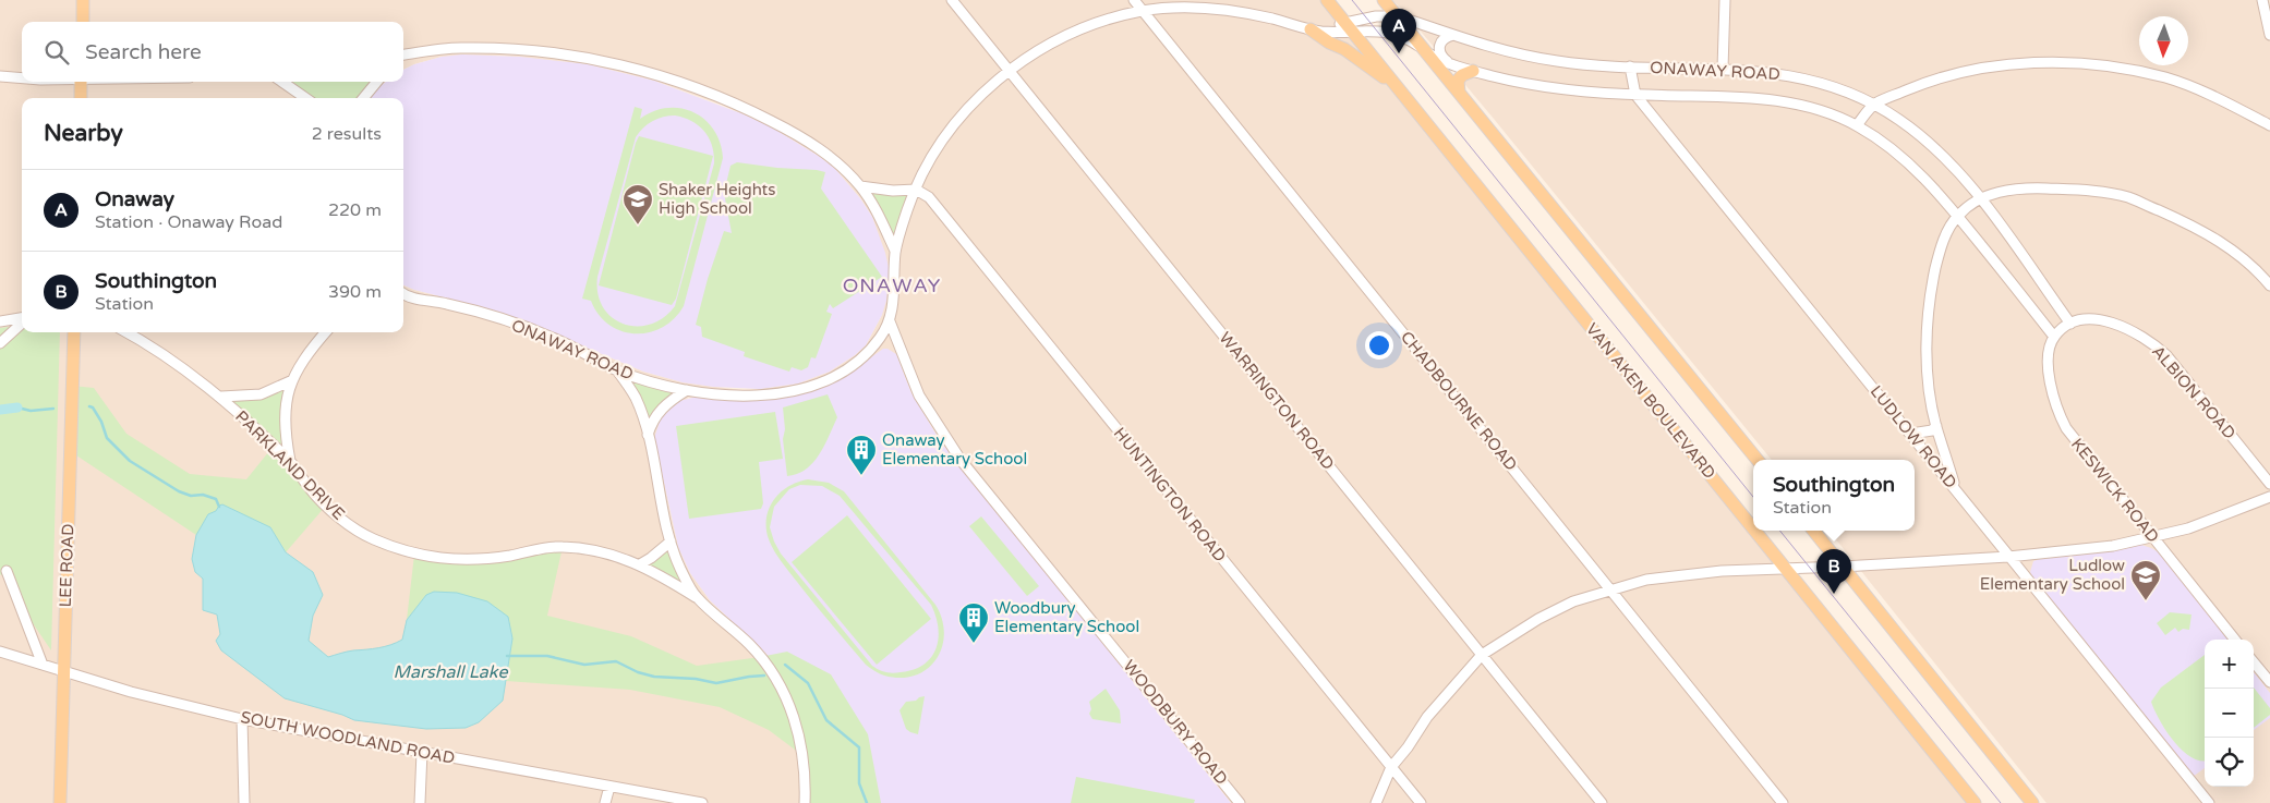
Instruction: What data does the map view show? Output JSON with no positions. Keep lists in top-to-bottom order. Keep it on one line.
{"streets":{"main road":["VAN AKEN BOULEVARD","LEE ROAD"],"street":["ONAWAY ROAD","ALBION ROAD","WARRINGTON ROAD","CHADBOURNE ROAD","LUDLOW ROAD","PARKLAND DRIVE","KESWICK ROAD","HUNTINGTON ROAD","WOODBURY ROAD","SOUTH WOODLAND ROAD"]},"crossings":[["ONAWAY ROAD","ALBION ROAD"],["ONAWAY ROAD","WARRINGTON ROAD"],["ONAWAY ROAD","CHADBOURNE ROAD"],["ONAWAY ROAD","VAN AKEN BOULEVARD"],["ONAWAY ROAD","LUDLOW ROAD"],["ONAWAY ROAD","KESWICK ROAD"],["ONAWAY ROAD","HUNTINGTON ROAD"],["ONAWAY ROAD","WOODBURY ROAD"],["LEE ROAD","SOUTH WOODLAND ROAD"]],"districts":["ONAWAY"],"water":["Marshall Lake"],"places":{"school or university":["Shaker Heights High School","Ludlow Elementary School"],"building":["Onaway Elementary School","Woodbury Elementary School"]},"north":"bottom","page":{"pins":["A","B"],"search":"Search here","heading":["Nearby","2 results"],"list":[{"mark":"A","name":"Onaway","note":"Station · Onaway Road","value":"220 m"},{"mark":"B","name":"Southington","note":"Station","value":"390 m"}],"popup":["Southington","Station"],"map_buttons":["+","−"]}}
